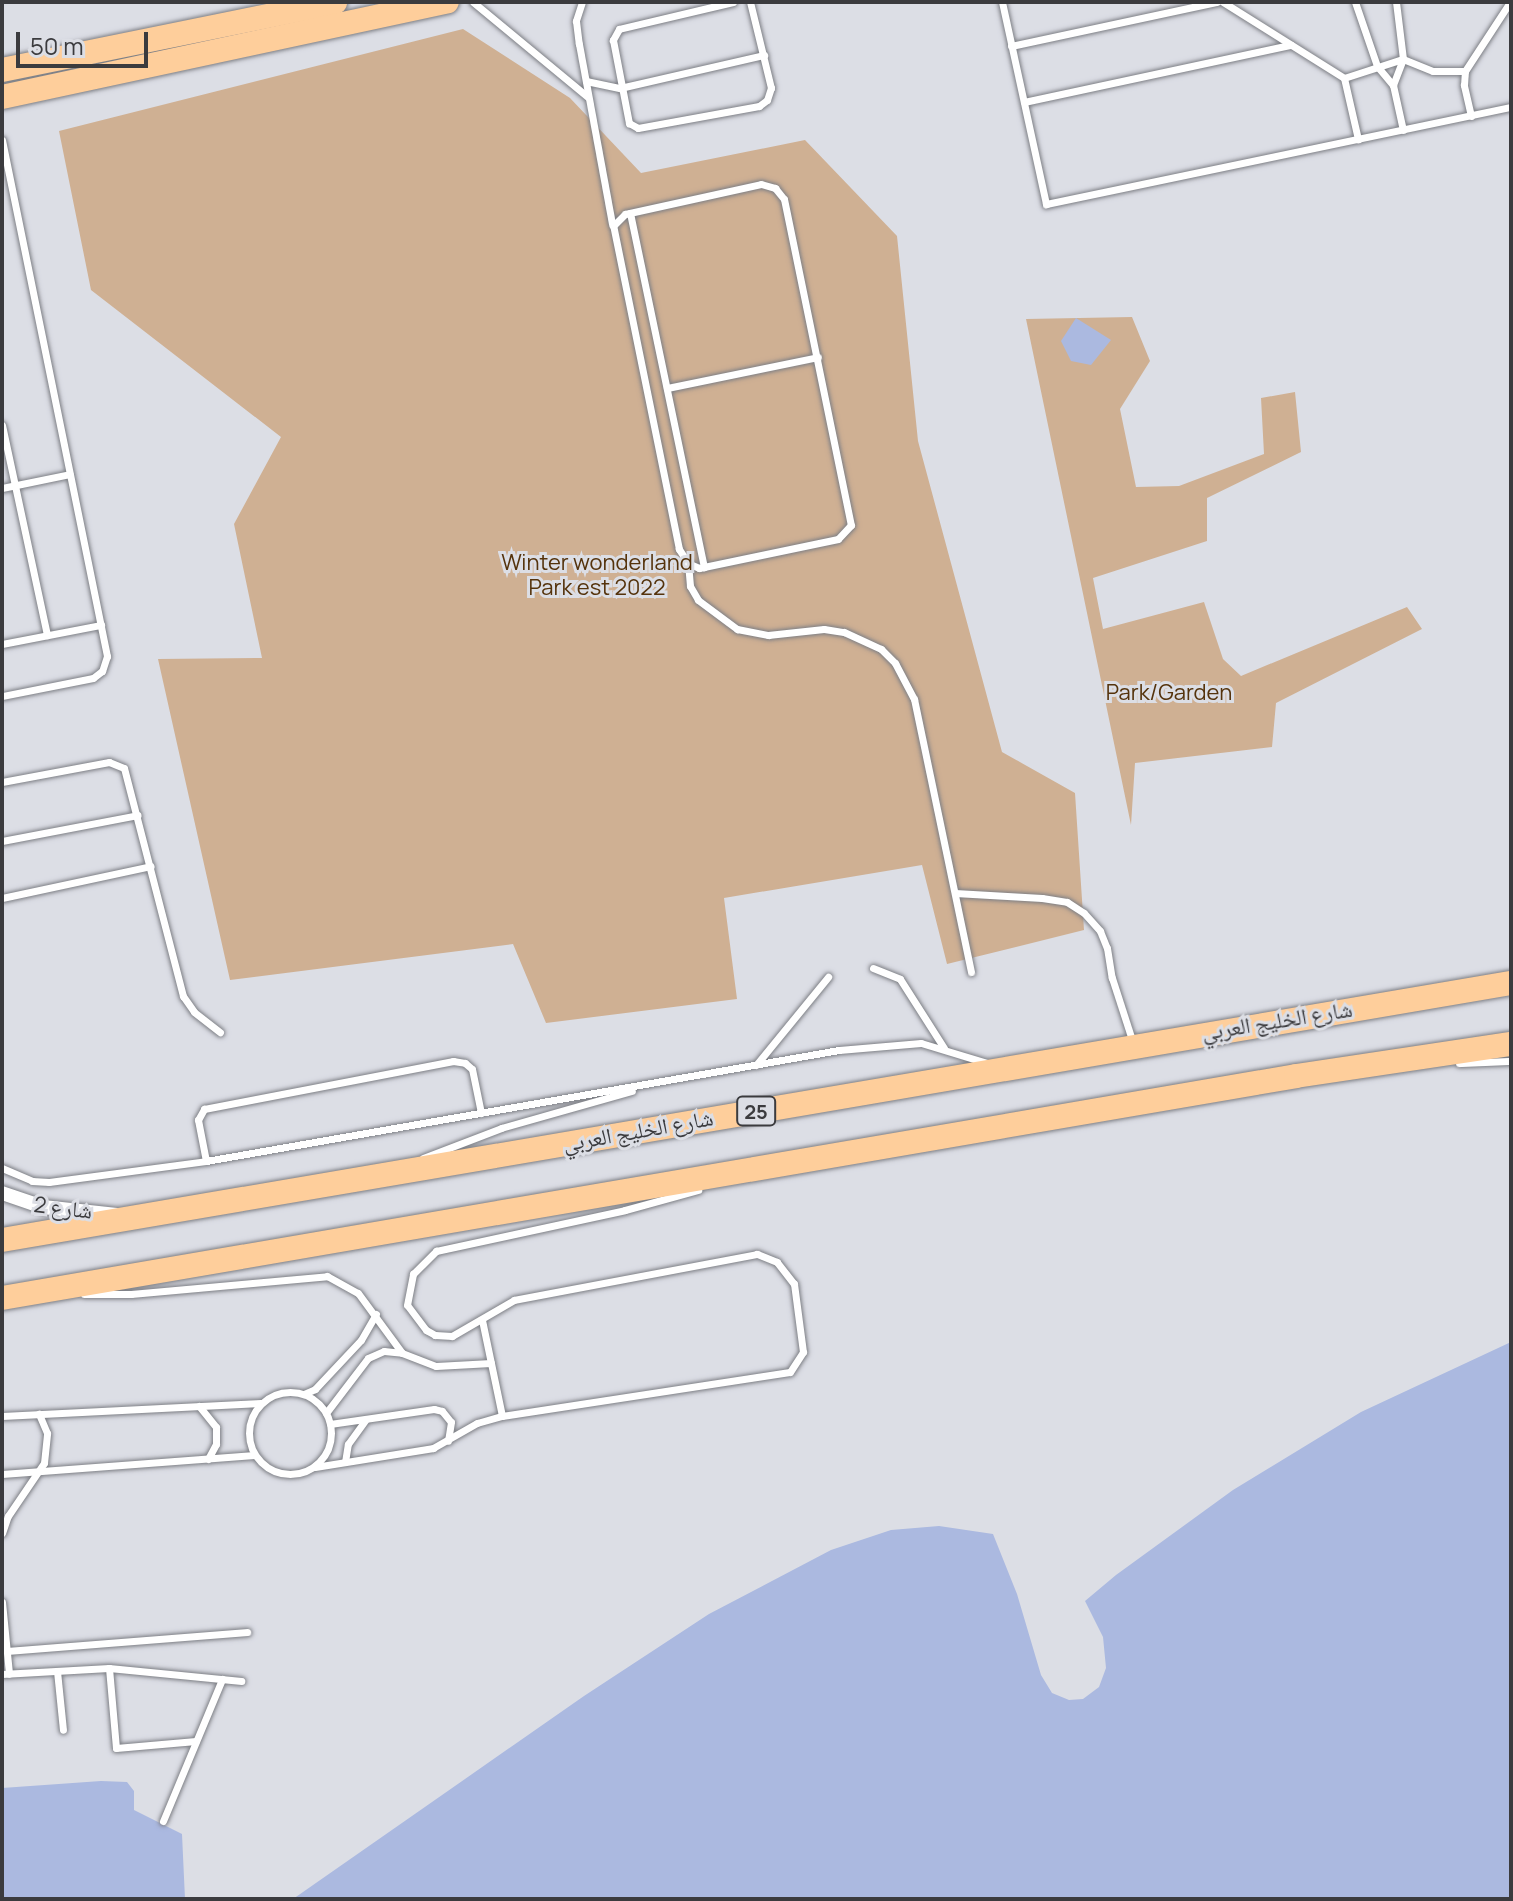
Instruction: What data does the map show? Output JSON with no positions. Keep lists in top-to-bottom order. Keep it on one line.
{"streets":{"main road":["شارع الخليج العربي","25"],"street":["شارع 2"]},"crossings":[["شارع الخليج العربي","شارع 2"]],"parks":["Winter wonderland Park est 2022","Park/Garden"],"scale_bar":"50 m"}
